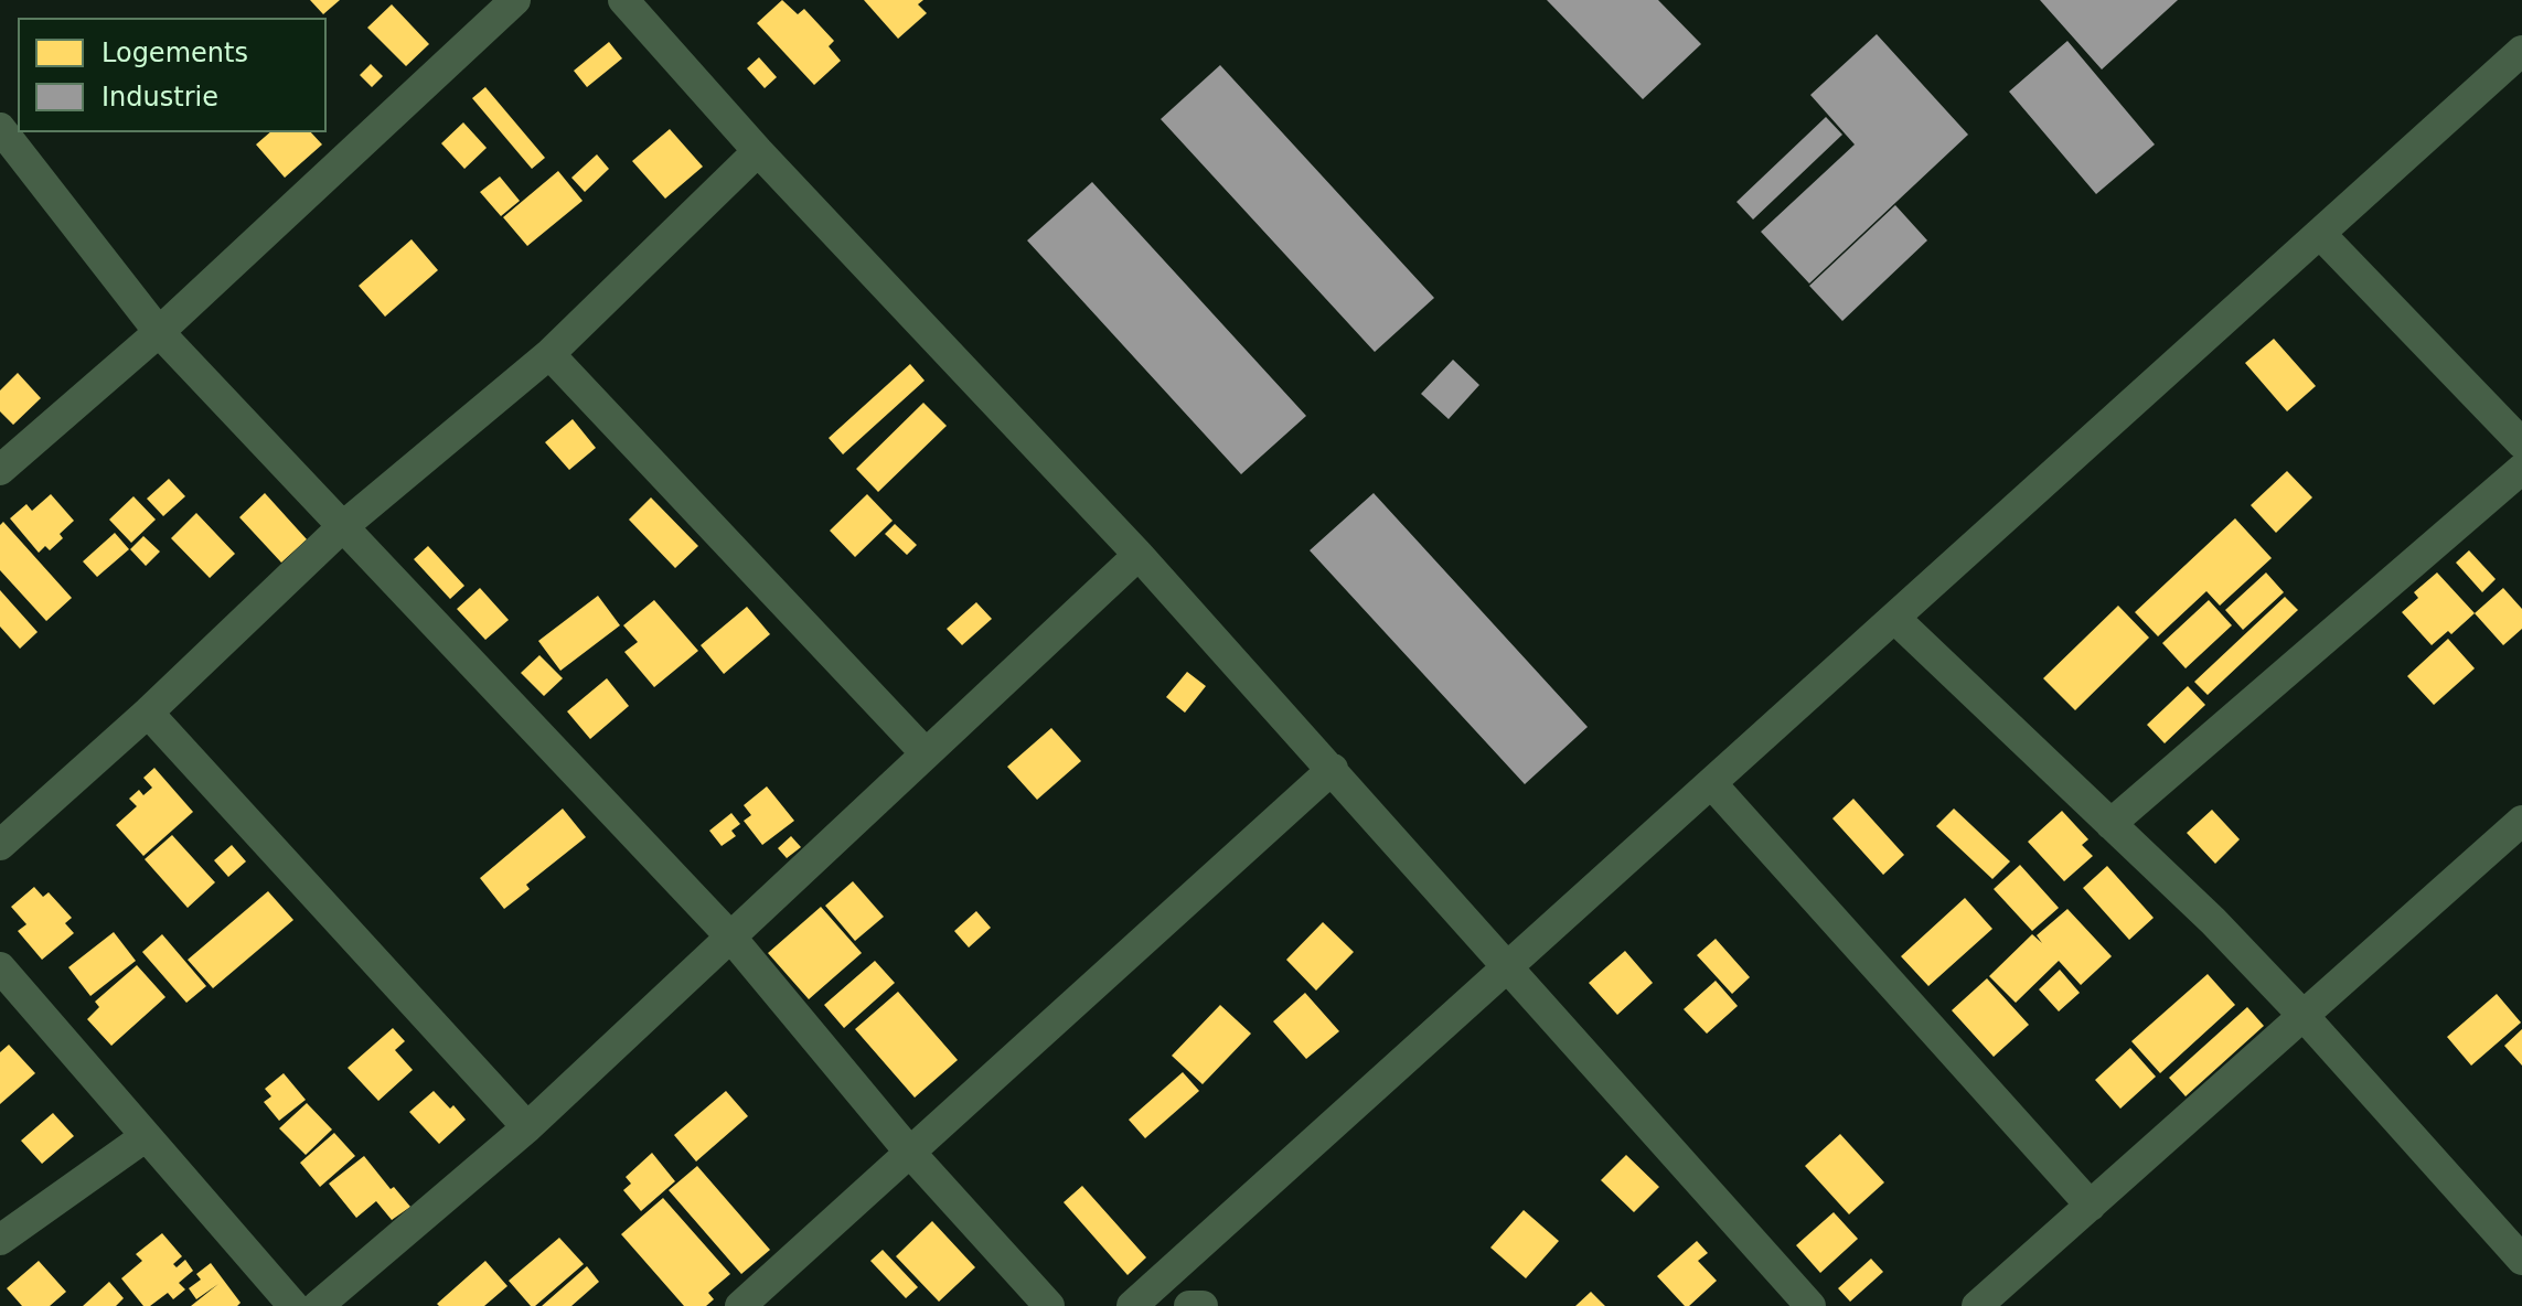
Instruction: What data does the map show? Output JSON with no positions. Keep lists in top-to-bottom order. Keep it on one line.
{"legend":["Logements","Industrie"]}
